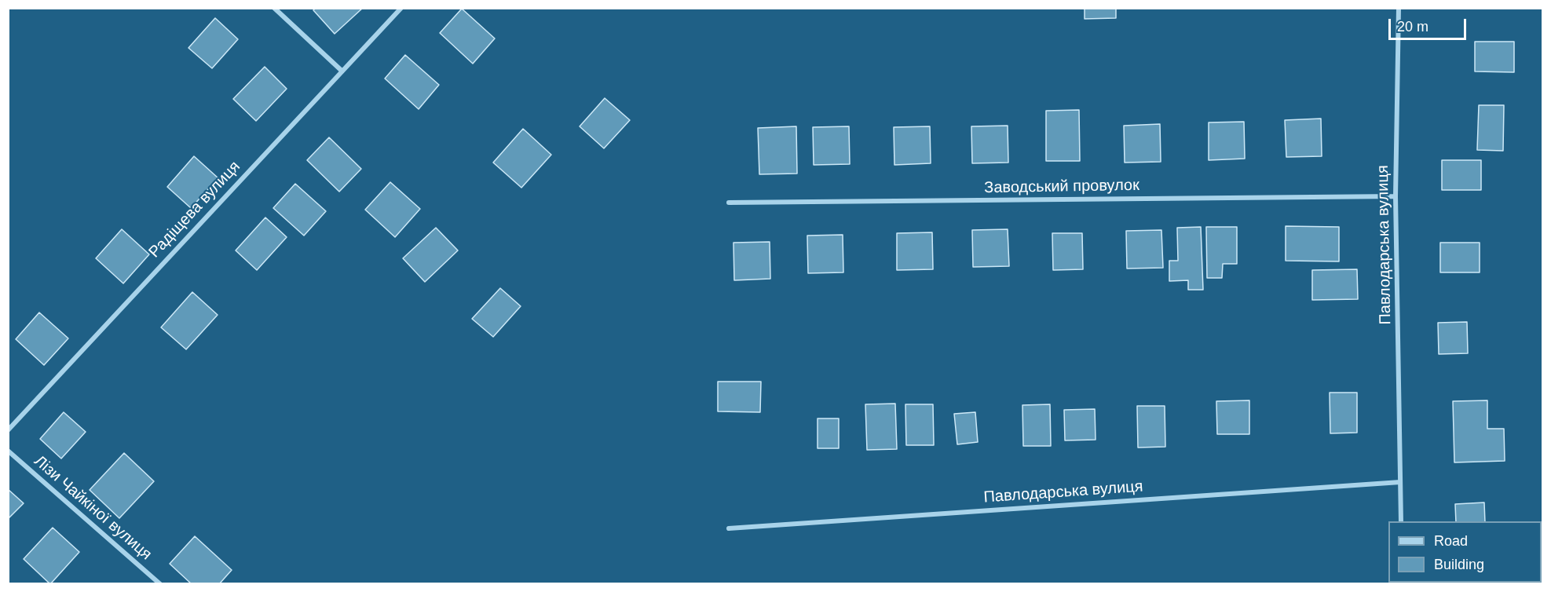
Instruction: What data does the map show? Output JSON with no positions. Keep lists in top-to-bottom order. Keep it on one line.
{"streets":{"street":["Заводський провулок","Радіщева вулиця","Павлодарська вулиця","Лізи Чайкіної вулиця"]},"crossings":[["Заводський провулок","Павлодарська вулиця"]],"legend":["Road","Building"],"scale_bar":"20 m"}
